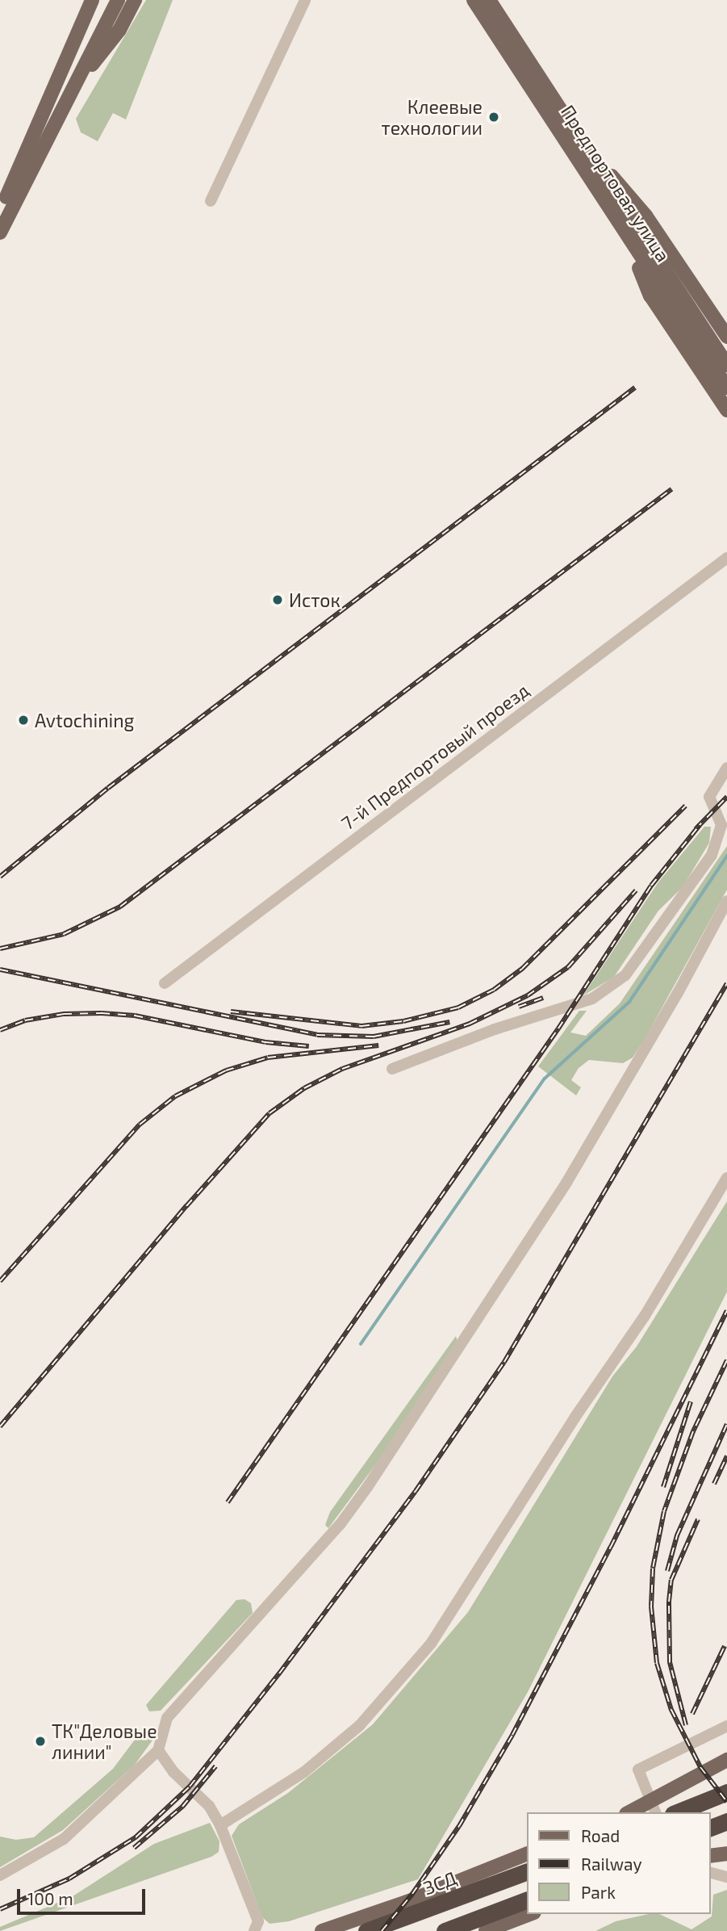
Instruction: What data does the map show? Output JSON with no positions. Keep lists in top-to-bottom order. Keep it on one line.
{"streets":{"highway":["ЗСД"],"main road":["Предпортовая улица"],"street":["7-й Предпортовый проезд"]},"places":["Клеевые технологии","Исток","Avtochining","ТК\"Деловые линии\""],"legend":["Road","Railway","Park"],"scale_bar":"100 m"}
